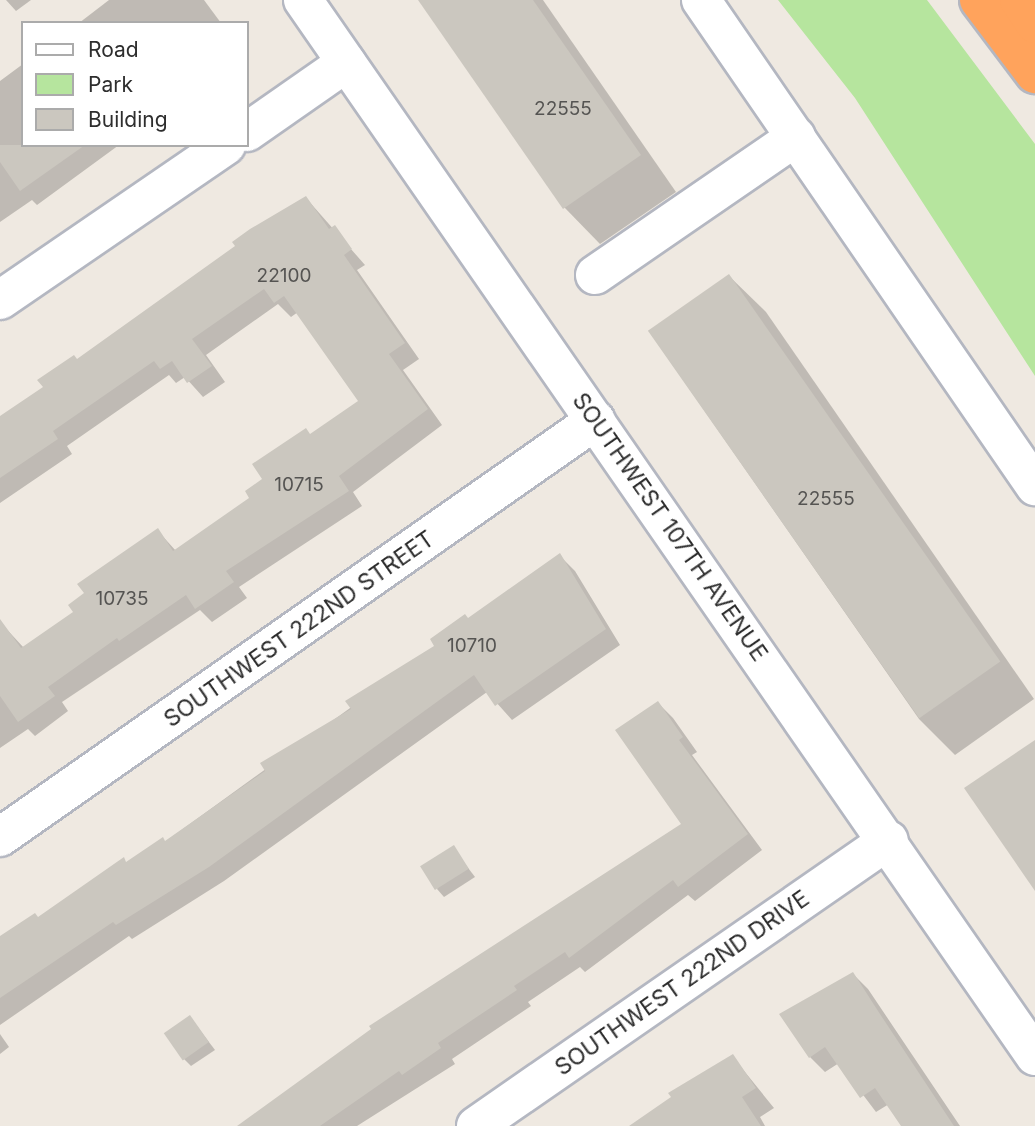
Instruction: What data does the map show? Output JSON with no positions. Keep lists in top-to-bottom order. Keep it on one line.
{"streets":{"street":["SOUTHWEST 107TH AVENUE","SOUTHWEST 222ND STREET","SOUTHWEST 222ND DRIVE"]},"crossings":[["SOUTHWEST 107TH AVENUE","SOUTHWEST 222ND STREET"],["SOUTHWEST 107TH AVENUE","SOUTHWEST 222ND DRIVE"]],"house_numbers":["22555","22100","10715","22555","10735","10710"],"legend":["Road","Park","Building"]}
